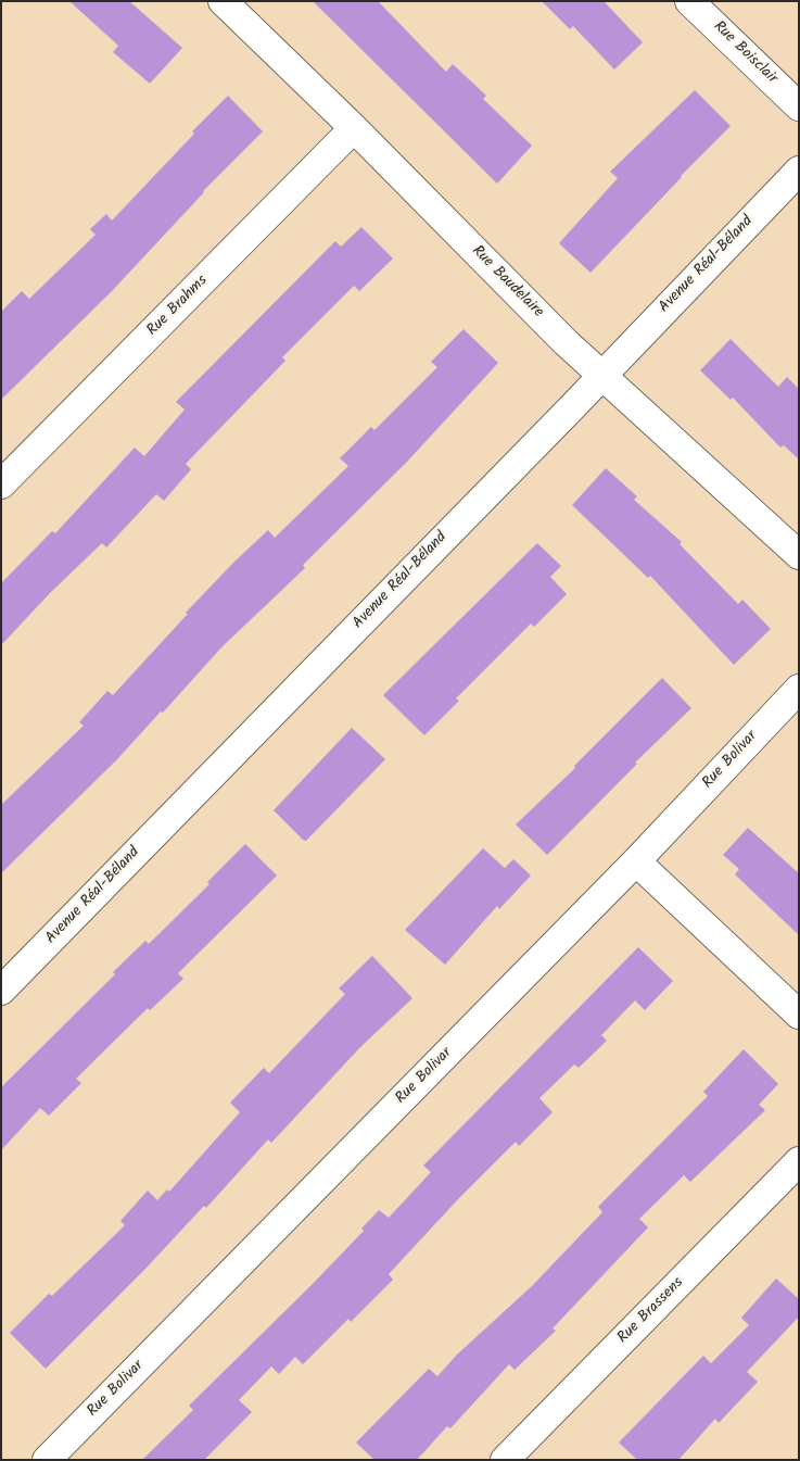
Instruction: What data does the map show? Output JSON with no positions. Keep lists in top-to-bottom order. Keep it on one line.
{"streets":{"street":["Rue Boisclair","Avenue Réal-Béland","Rue Baudelaire","Rue Brahms","Rue Bolivar","Rue Brassens"]},"crossings":[["Avenue Réal-Béland","Rue Baudelaire"],["Rue Baudelaire","Rue Brahms"]]}
